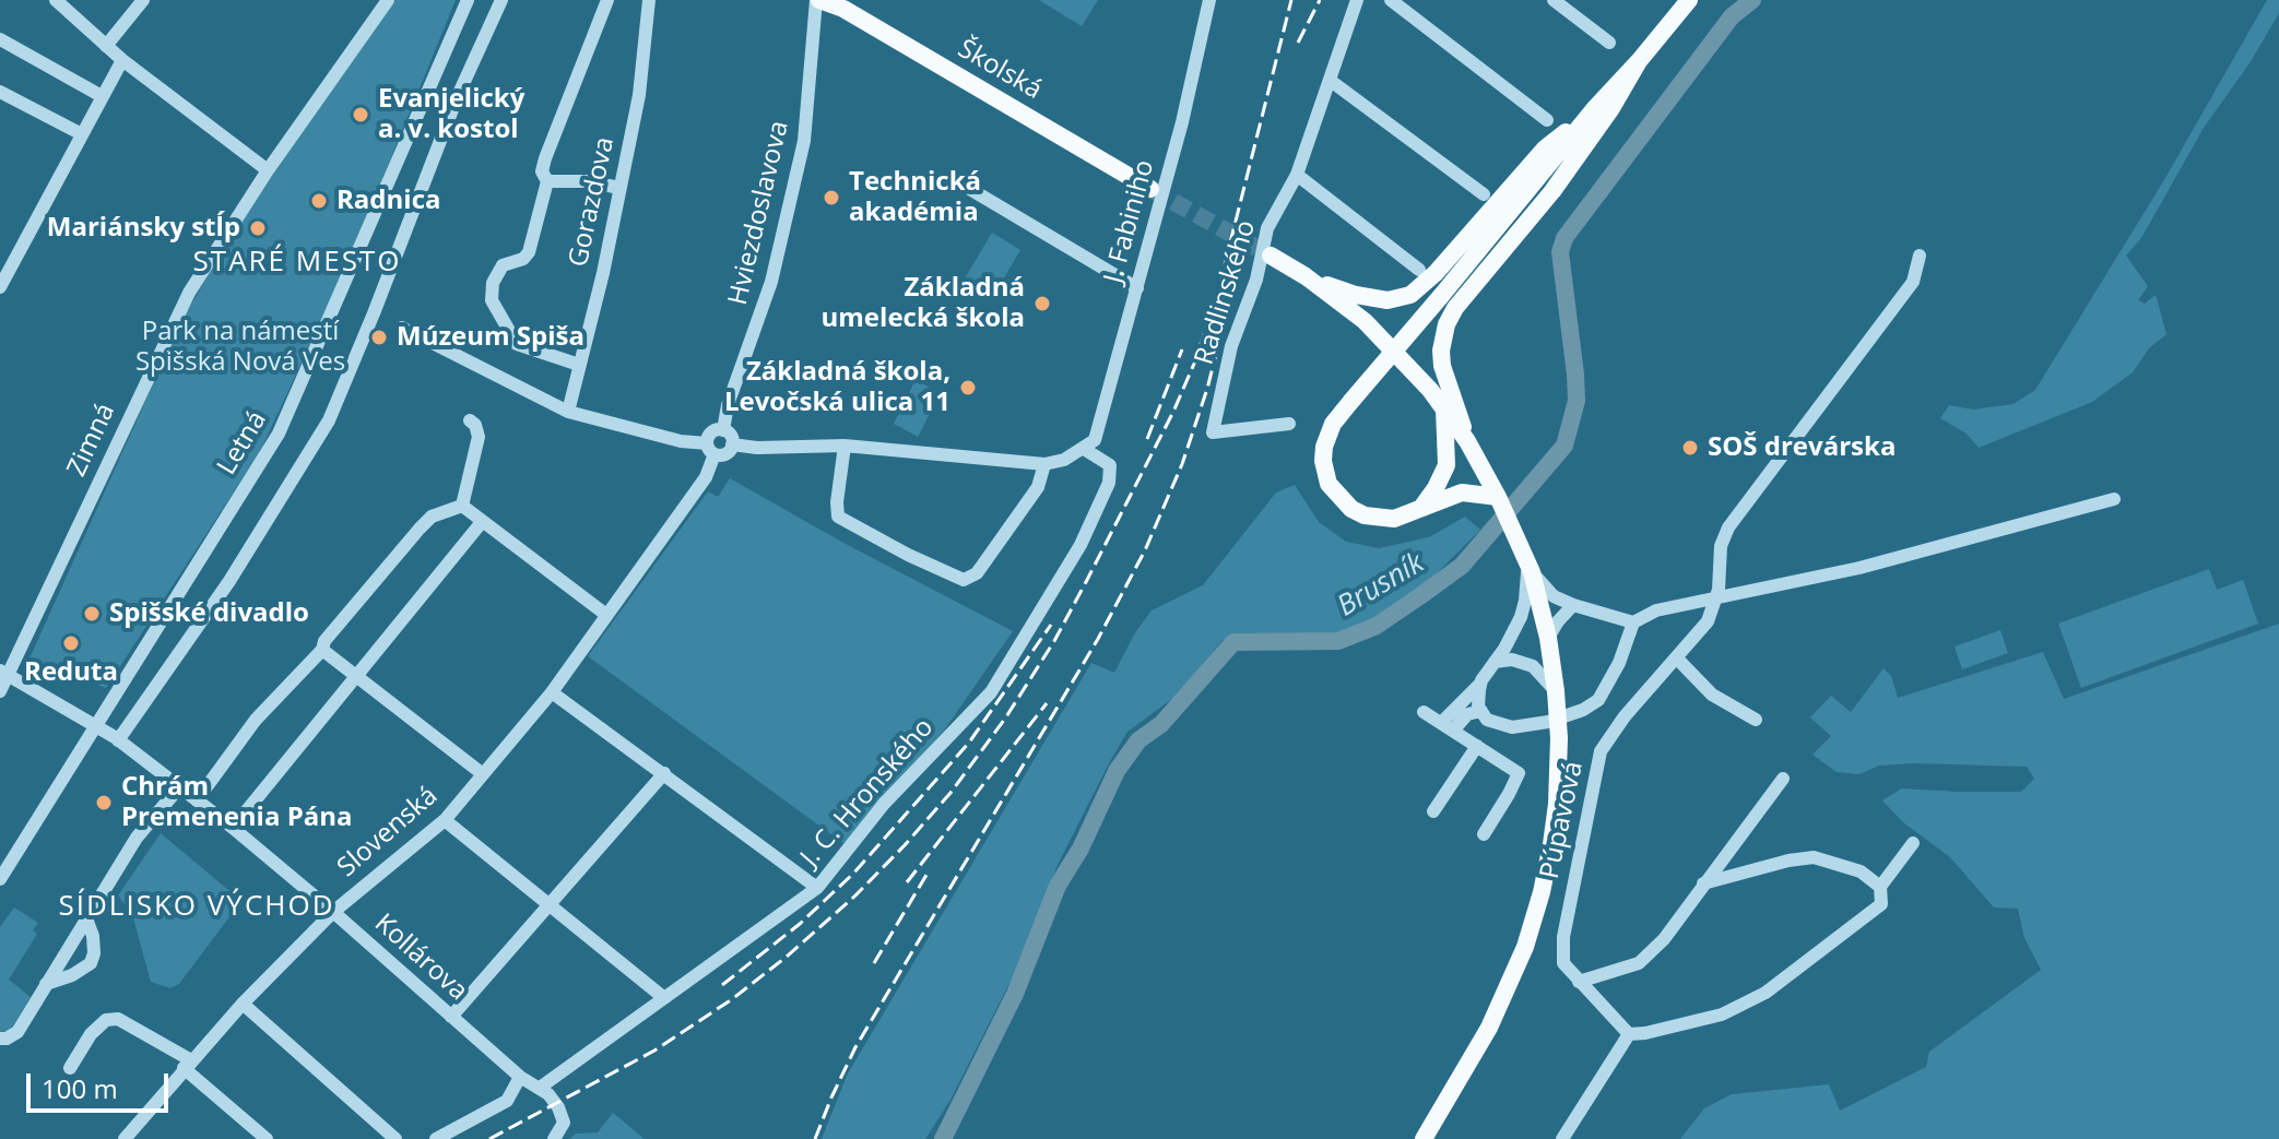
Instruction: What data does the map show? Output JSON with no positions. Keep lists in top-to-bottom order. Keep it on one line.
{"streets":{"main road":["Školská"],"street":["Gorazdova","Hviezdoslavova","J. Fabiniho","Radlinského","Zimná","Letná","J. C. Hronského","Púpavová","Slovenská","Kollárova"]},"crossings":[["Školská","Hviezdoslavova"],["Hviezdoslavova","Slovenská"],["J. Fabiniho","J. C. Hronského"],["Zimná","Kollárova"],["Letná","Kollárova"],["J. C. Hronského","Kollárova"],["Slovenská","Kollárova"]],"districts":["STARÉ MESTO","SÍDLISKO VÝCHOD"],"water":["Brusník"],"parks":["Park na námestí Spišská Nová Ves"],"places":["Evanjelický a. v. kostol","Technická akadémia","Radnica","Mariánsky stĺp","Základná umelecká škola","Múzeum Spiša","Základná škola, Levočská ulica 11","SOŠ drevárska","Spišské divadlo","Reduta","Chrám Premenenia Pána"],"scale_bar":"100 m"}
